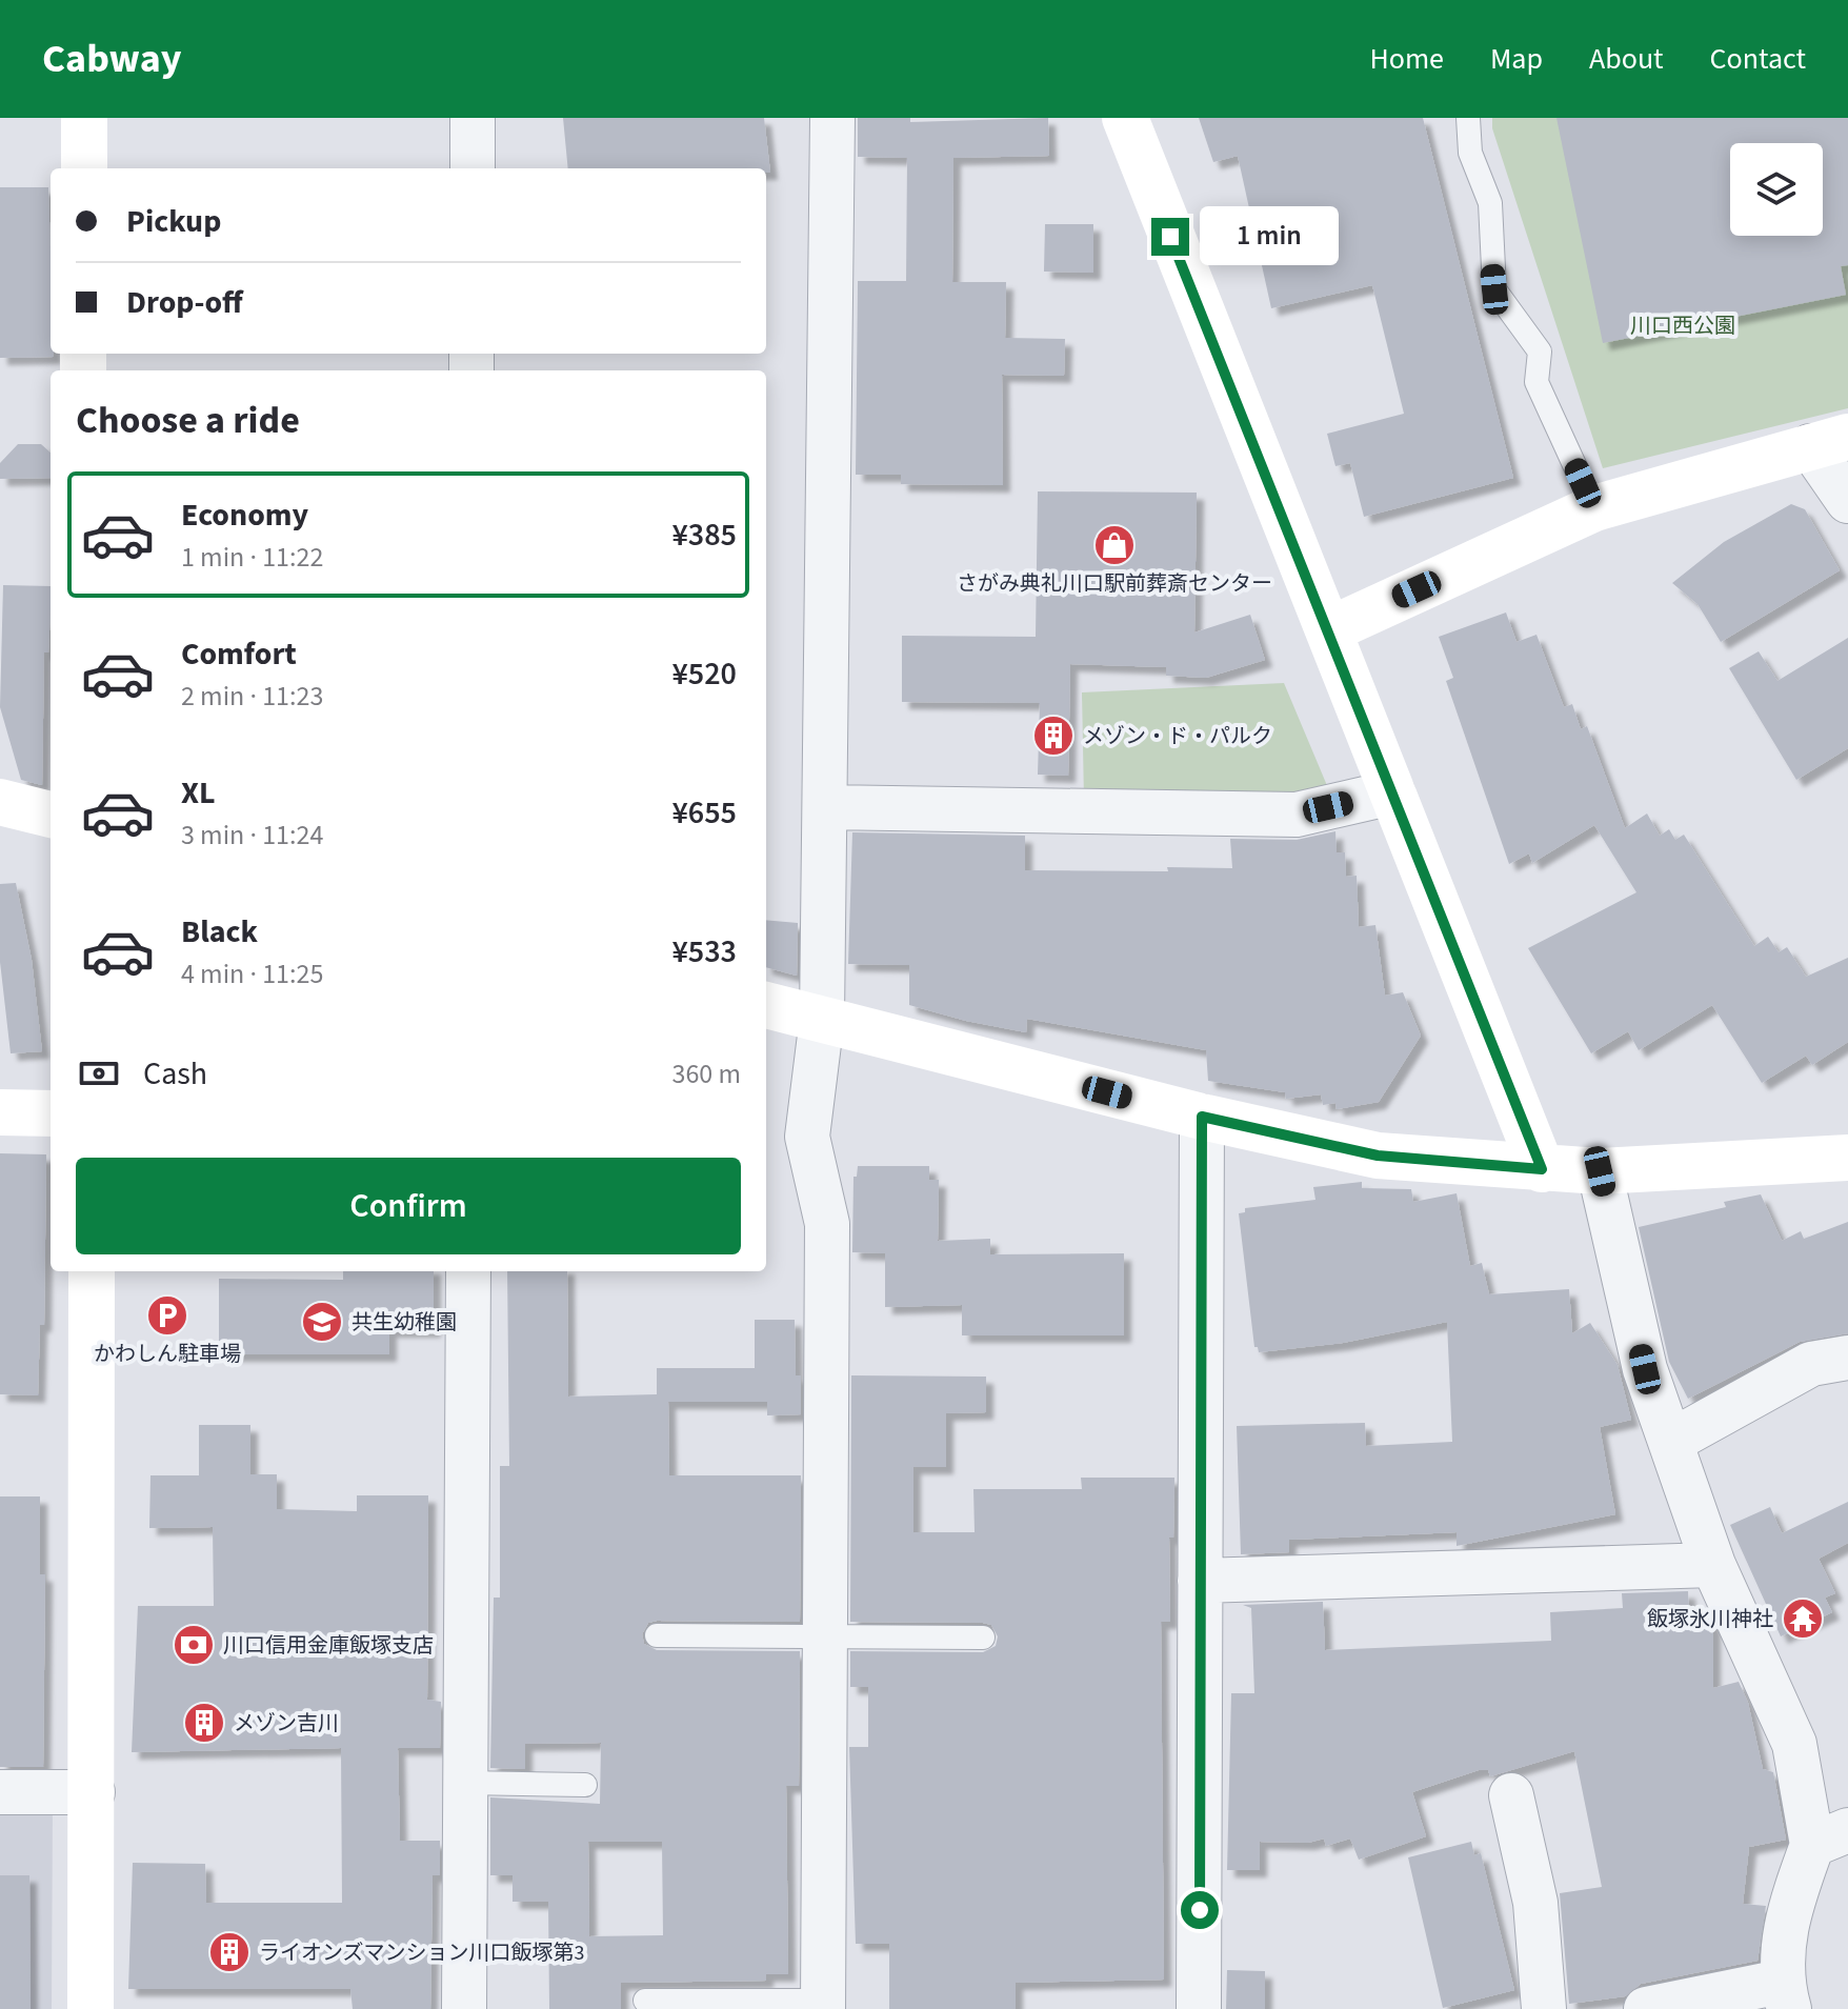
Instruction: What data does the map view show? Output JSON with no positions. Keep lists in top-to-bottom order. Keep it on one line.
{"parks":["川口西公園"],"places":{"shop":["さがみ典礼川口駅前葬斎センター"],"building":["メゾン・ド・パルク","メゾン吉川","ライオンズマンション川口飯塚第3"],"parking":["かわしん駐車場"],"school or university":["共生幼稚園"],"temple":["飯塚氷川神社"],"bank":["川口信用金庫飯塚支店"]},"page":{"header":"Cabway","nav":["Home","Map","About","Contact"],"banner":["Pickup","Drop-off"],"bubble":"1 min","heading":"Choose a ride","list":[{"name":"Economy","note":"1 min · 11:22","value":"¥385"},{"name":"Comfort","note":"2 min · 11:23","value":"¥520"},{"name":"XL","note":"3 min · 11:24","value":"¥655"},{"name":"Black","note":"4 min · 11:25","value":"¥533"}],"pay":["Cash","360 m"],"buttons":"Confirm"}}
